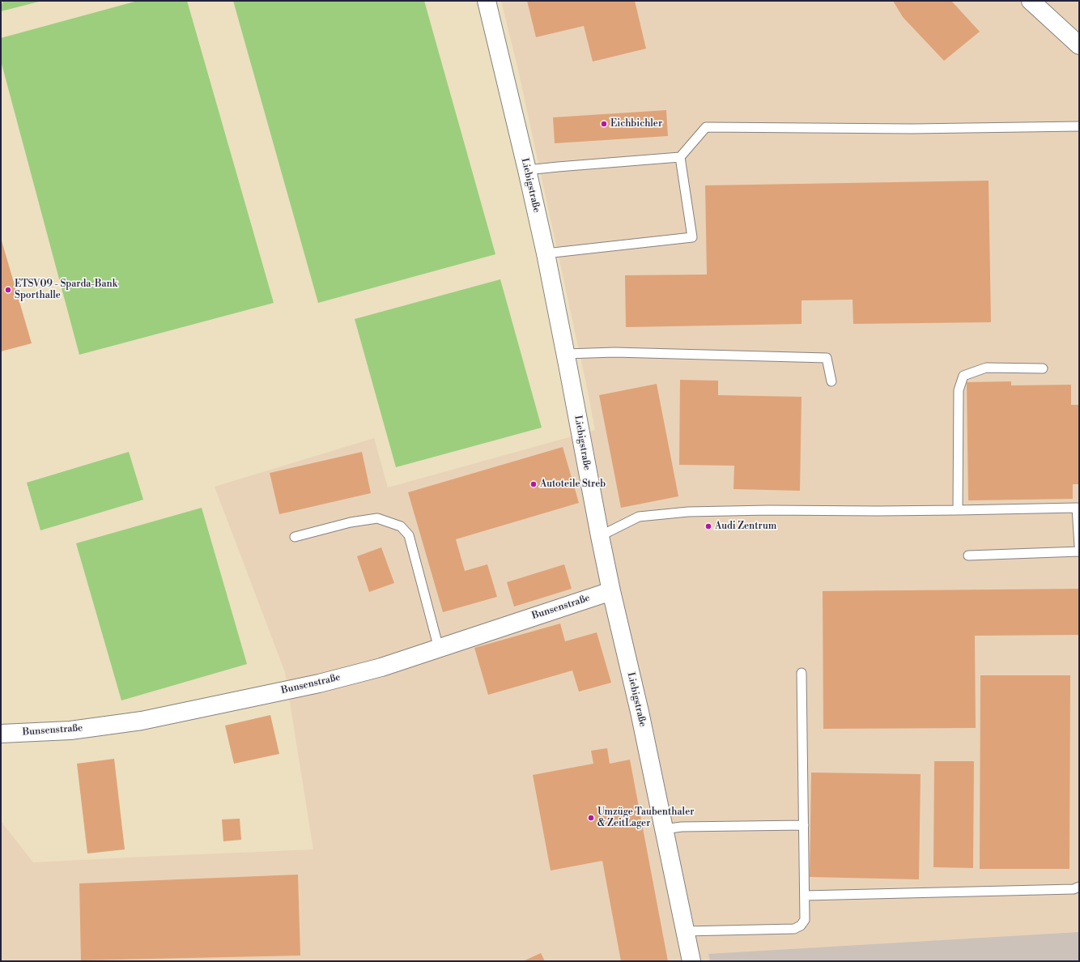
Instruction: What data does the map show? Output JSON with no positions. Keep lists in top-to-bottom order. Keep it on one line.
{"streets":{"street":["Liebigstraße","Bunsenstraße"]},"crossings":[["Liebigstraße","Bunsenstraße"]],"places":["Eichbichler","ETSV09 - Sparda-Bank Sporthalle","Autoteile Streb","Audi Zentrum","Umzüge Taubenthaler & ZeitLager"]}
